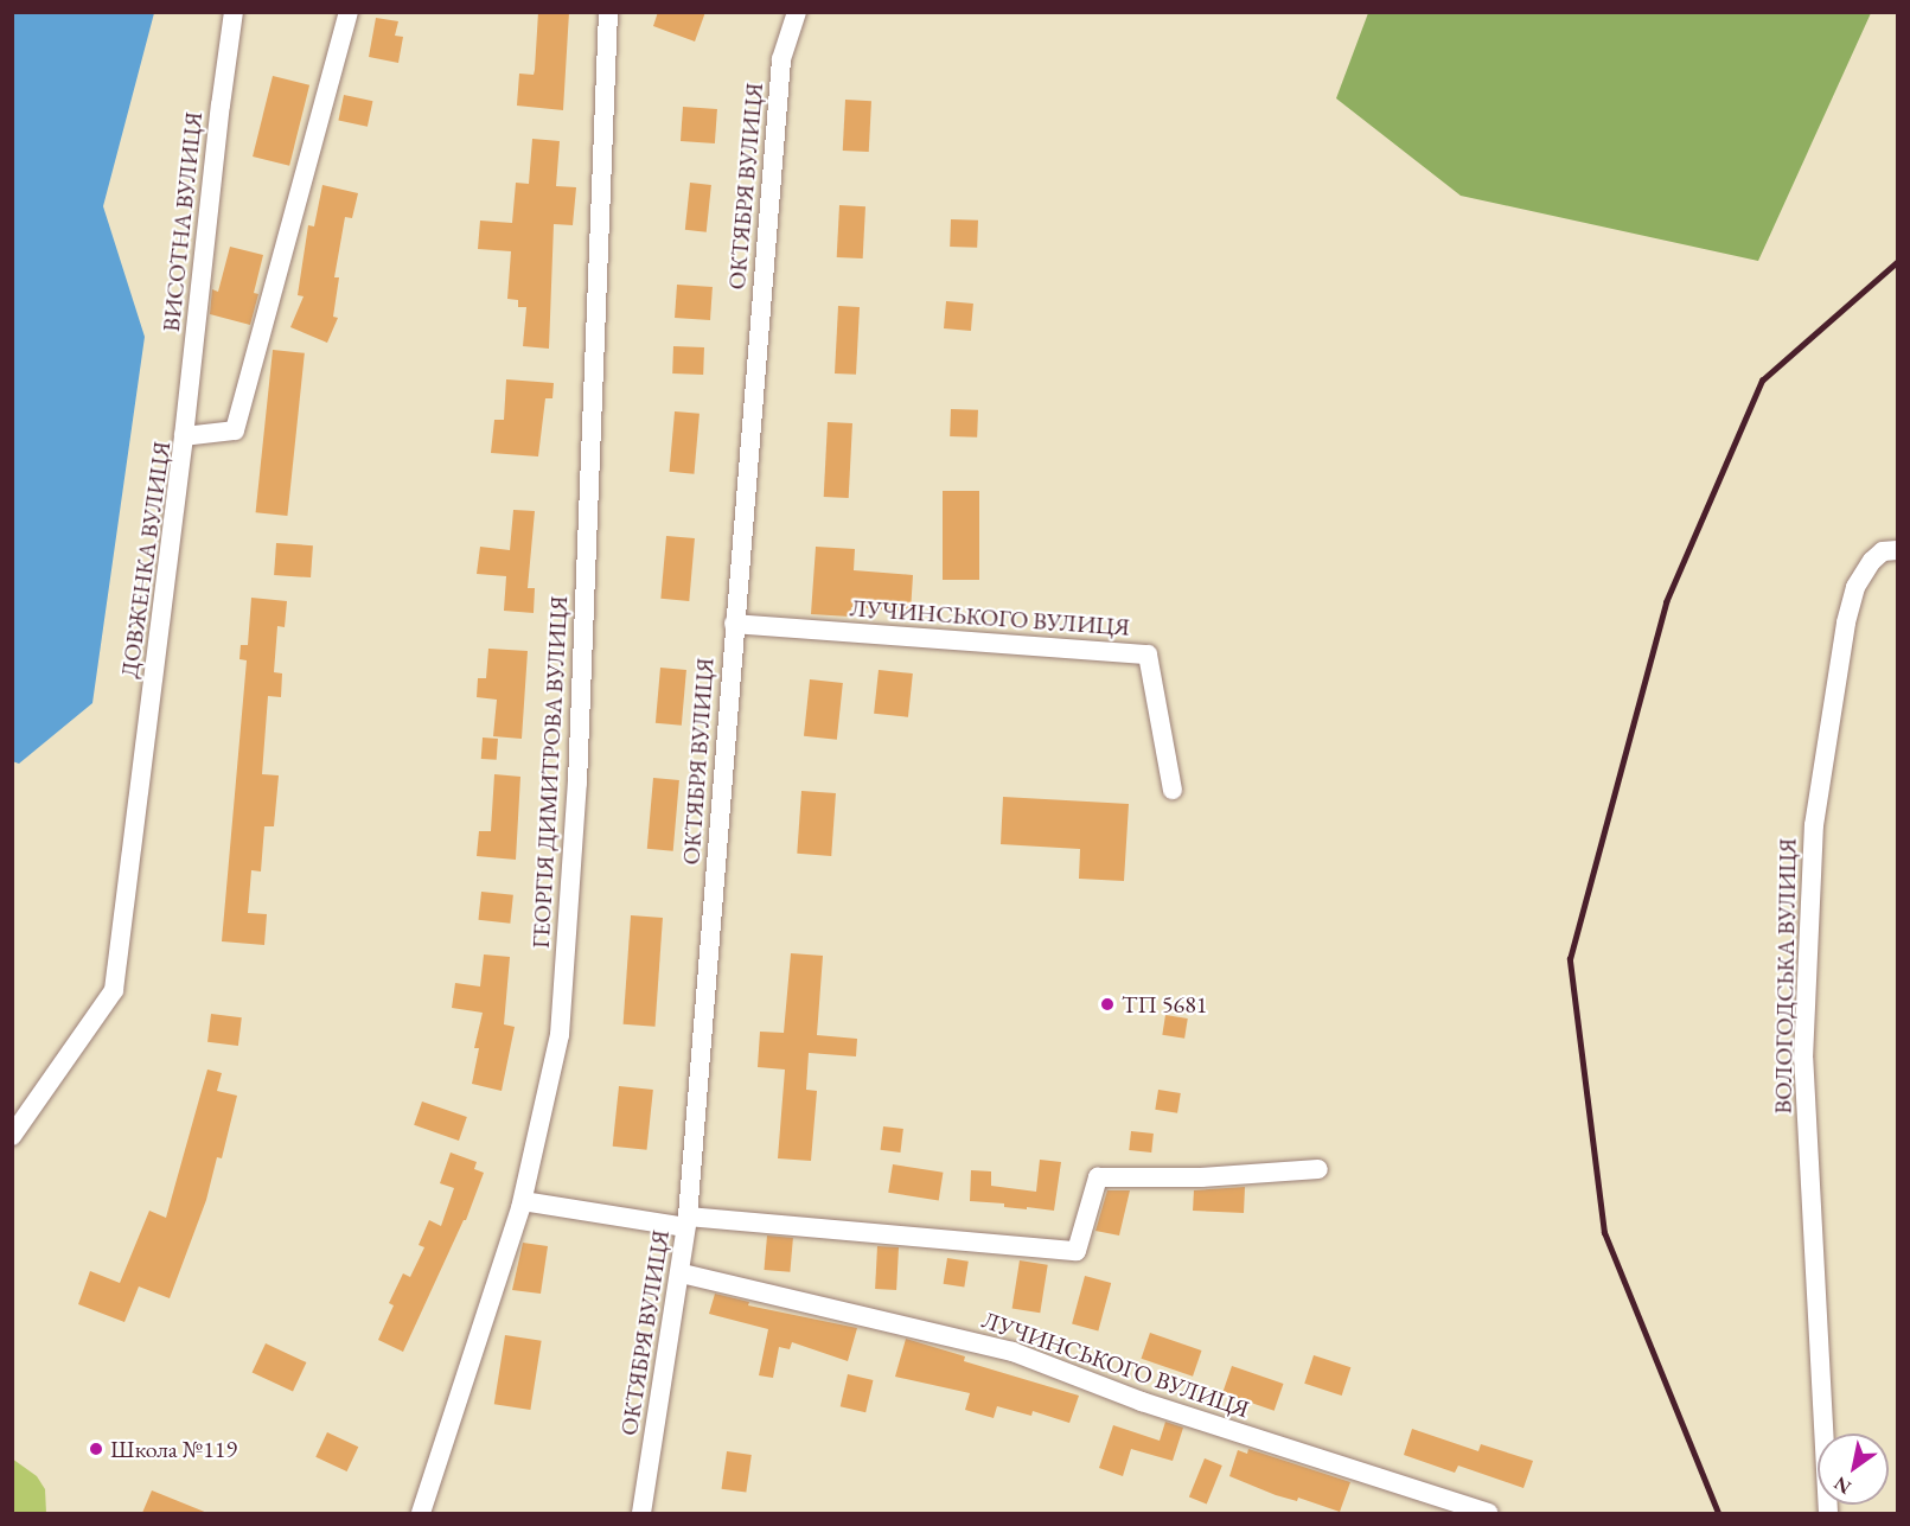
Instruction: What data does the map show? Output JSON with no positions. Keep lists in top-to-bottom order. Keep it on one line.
{"streets":{"street":["ОКТЯБРЯ ВУЛИЦЯ","ВИСОТНА ВУЛИЦЯ","ДОВЖЕНКА ВУЛИЦЯ","ЛУЧИНСЬКОГО ВУЛИЦЯ","ГЕОРГІЯ ДИМИТРОВА ВУЛИЦЯ","ВОЛОГОДСЬКА ВУЛИЦЯ"]},"crossings":[["ОКТЯБРЯ ВУЛИЦЯ","ЛУЧИНСЬКОГО ВУЛИЦЯ"],["ВИСОТНА ВУЛИЦЯ","ДОВЖЕНКА ВУЛИЦЯ"]],"places":["ТП 5681","Школа №119"],"north":"bottom left"}
